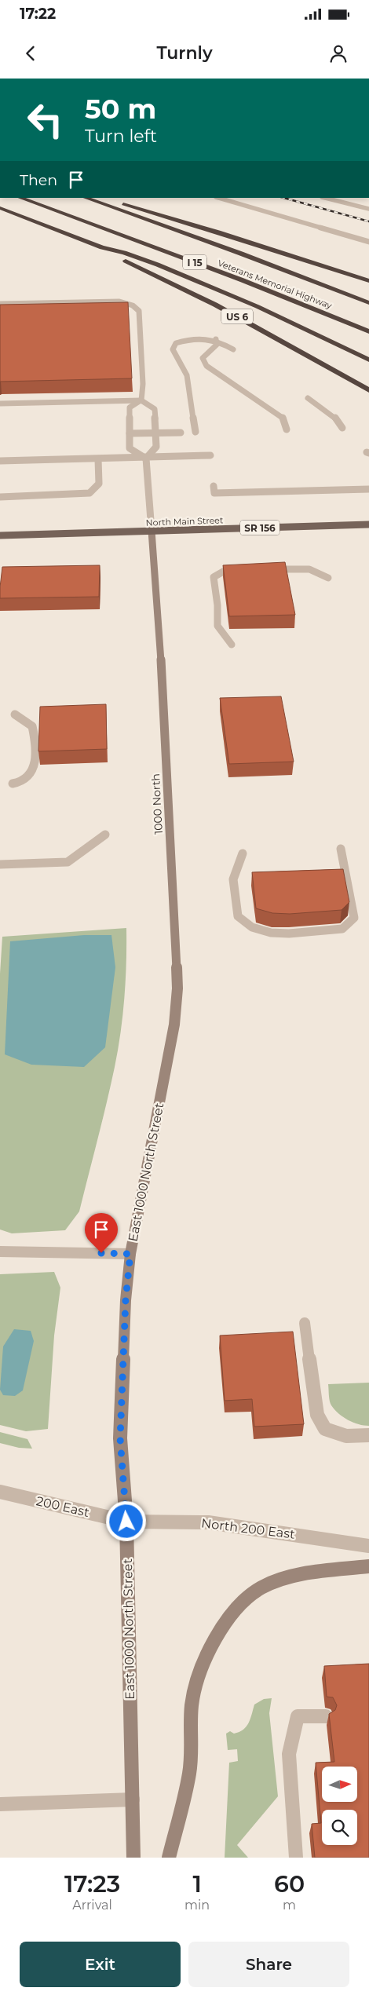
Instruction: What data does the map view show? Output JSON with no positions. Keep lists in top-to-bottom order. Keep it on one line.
{"streets":{"highway":["I 15","Veterans Memorial Highway","US 6"],"main road":["North Main Street","SR 156","1000 North","East 1000 North Street"],"street":["200 East","North 200 East"]},"crossings":[["North Main Street","1000 North"],["1000 North","East 1000 North Street"],["East 1000 North Street","200 East"],["East 1000 North Street","North 200 East"],["200 East","North 200 East"]],"north":"right","page":{"status":"17:22","header":"Turnly","turn":["50 m","Turn left"],"then":"Then","eta":["17:23","Arrival","1","min","60","m"],"buttons":["Exit","Share"]}}
